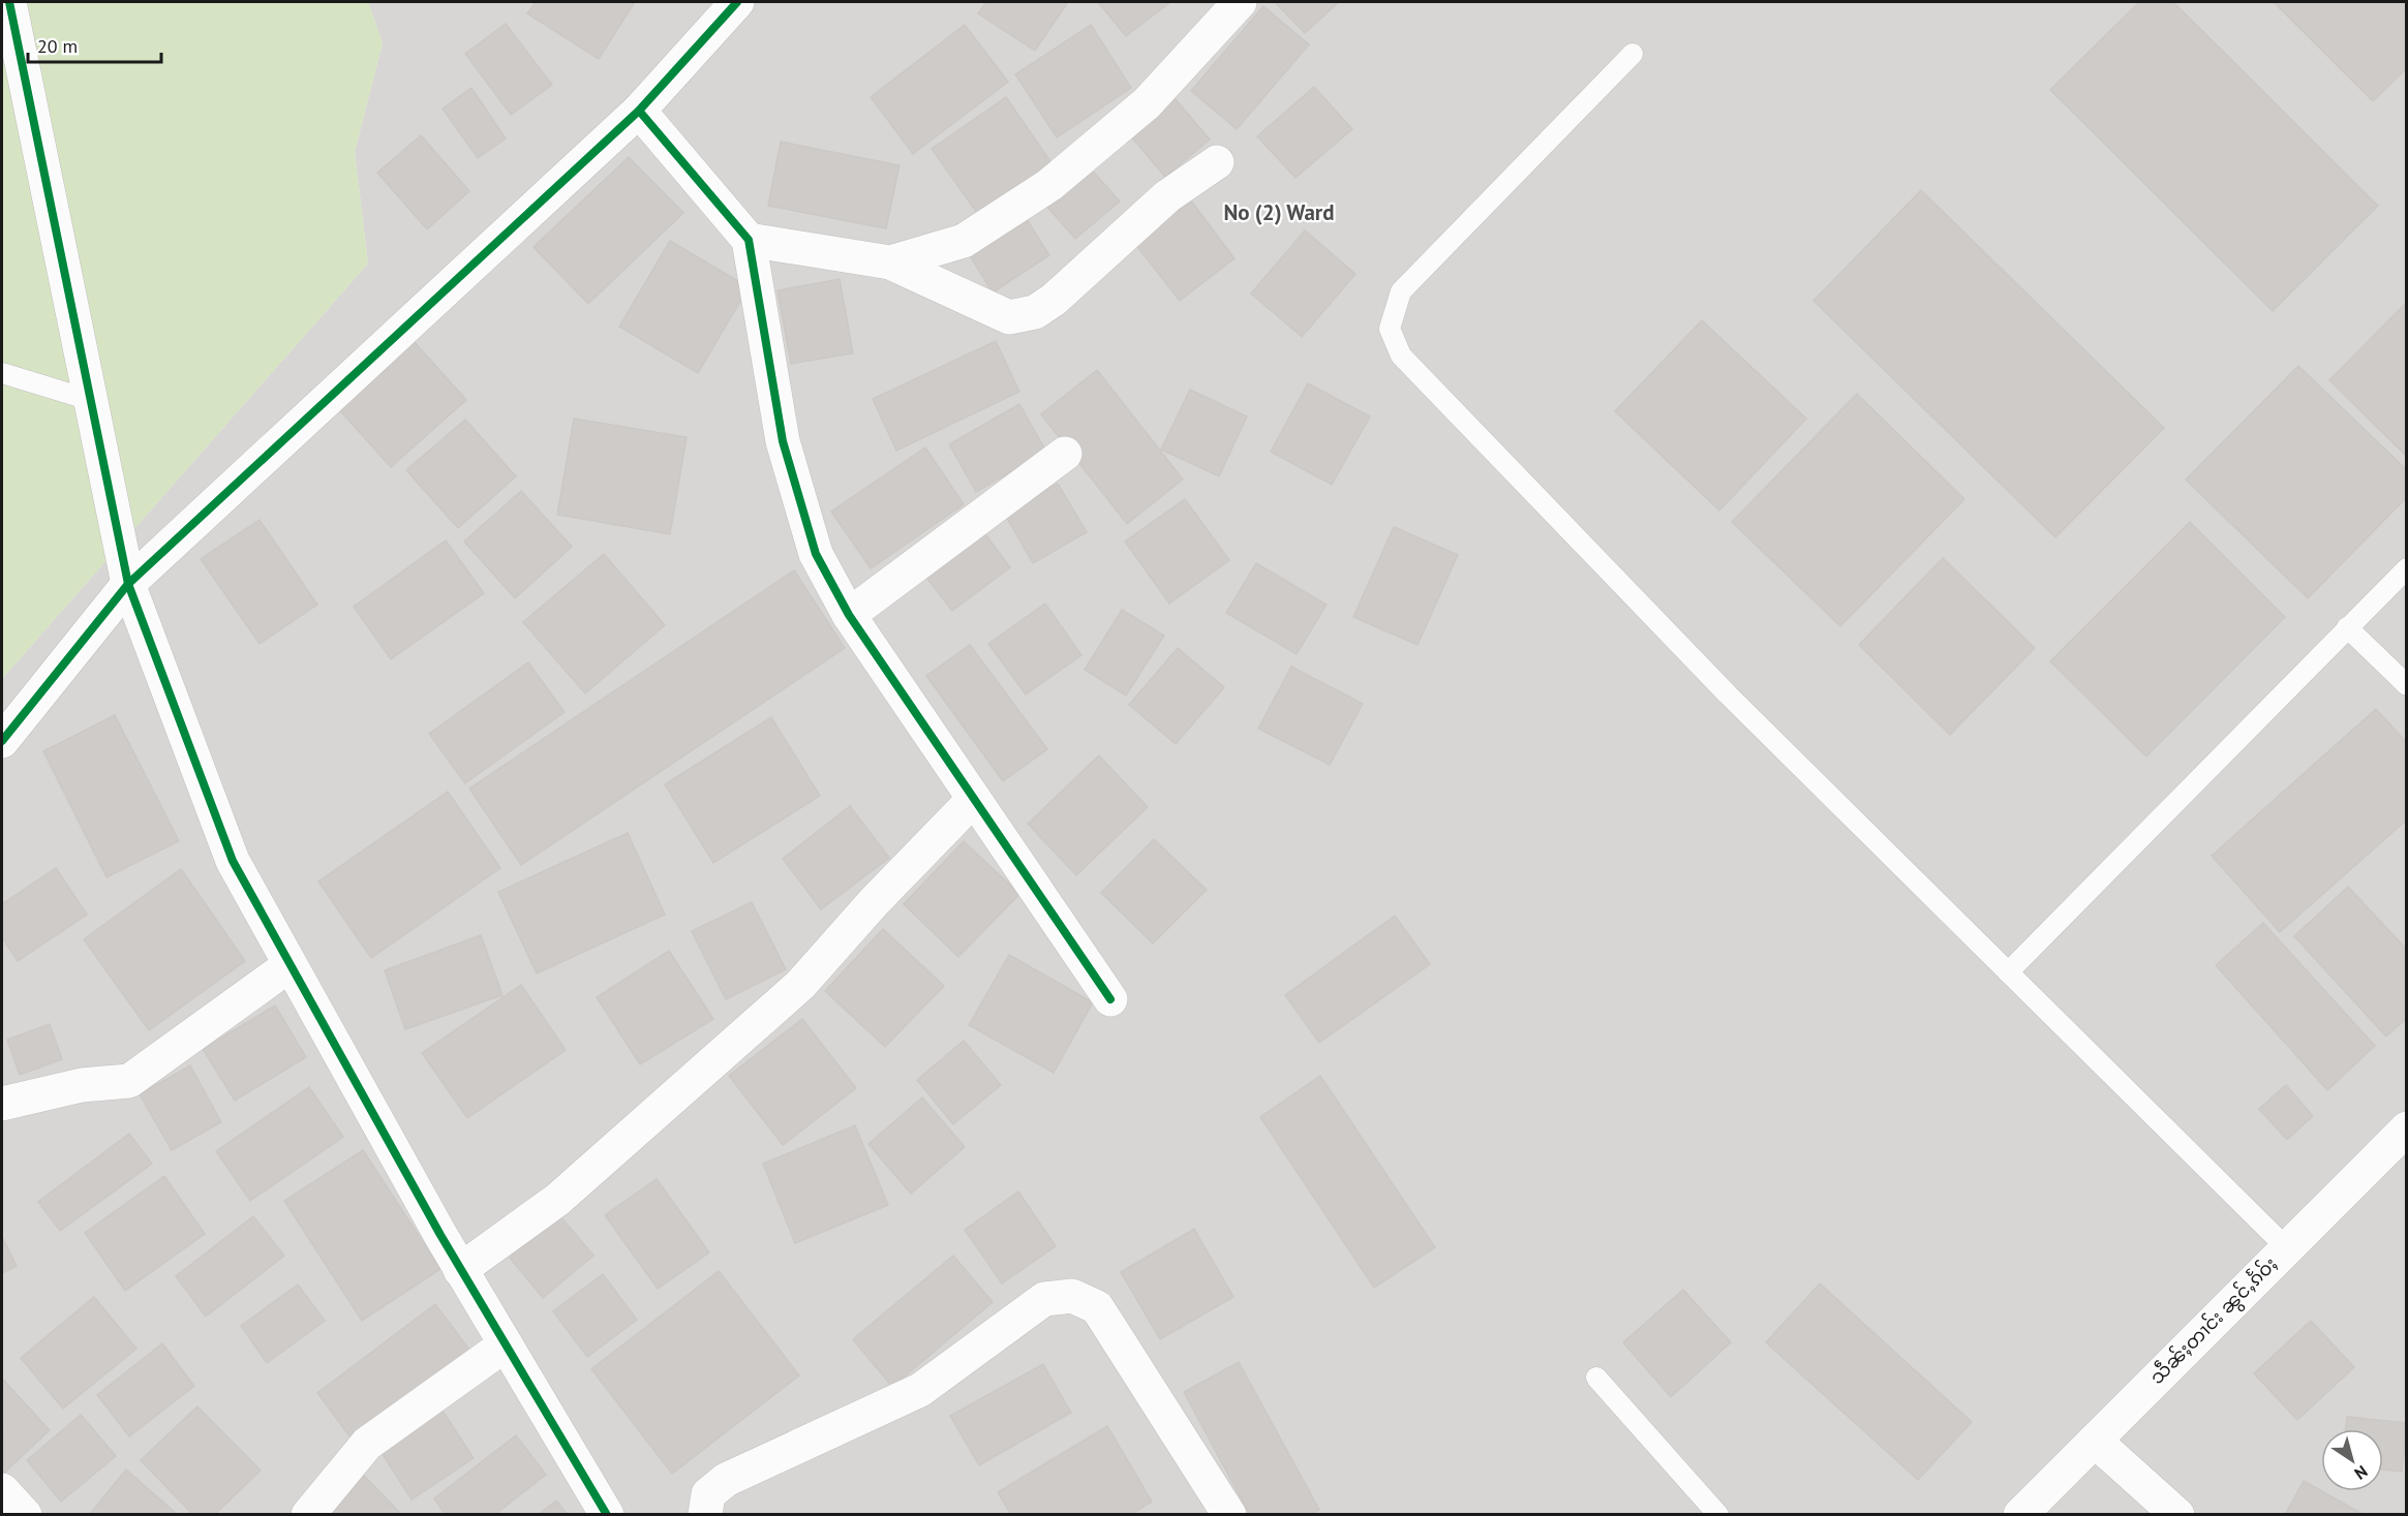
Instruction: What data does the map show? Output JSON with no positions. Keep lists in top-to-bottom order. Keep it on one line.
{"streets":{"street":["သဵၼ်ႈတၢင်း ၼွင်ႇၵႅဝ်ႈ"]},"districts":["No (2) Ward"],"scale_bar":"20 m","north":"bottom right"}
